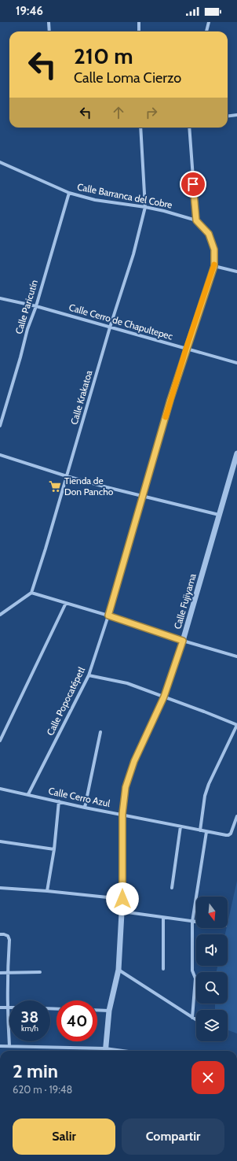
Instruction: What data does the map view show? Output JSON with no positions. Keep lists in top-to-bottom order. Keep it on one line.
{"streets":{"street":["Calle Barranca del Cobre","Calle Paricutín","Calle Cerro de Chapultepec","Calle Krakatoa","Calle Fujiyama","Calle Popocatépetl","Calle Cerro Azul"]},"crossings":[["Calle Barranca del Cobre","Calle Paricutín"],["Calle Barranca del Cobre","Calle Krakatoa"],["Calle Barranca del Cobre","Calle Popocatépetl"],["Calle Paricutín","Calle Cerro de Chapultepec"],["Calle Cerro de Chapultepec","Calle Krakatoa"],["Calle Cerro de Chapultepec","Calle Popocatépetl"],["Calle Fujiyama","Calle Cerro Azul"],["Calle Popocatépetl","Calle Cerro Azul"]],"places":{"supermarket":["Tienda de Don Pancho"]},"north":"bottom","page":{"status":"19:46","turn":["210 m","Calle Loma Cierzo"],"speed":"38 km/h","limit":"40","heading":["2 min","620 m · 19:48"],"buttons":["Salir","Compartir"]}}
